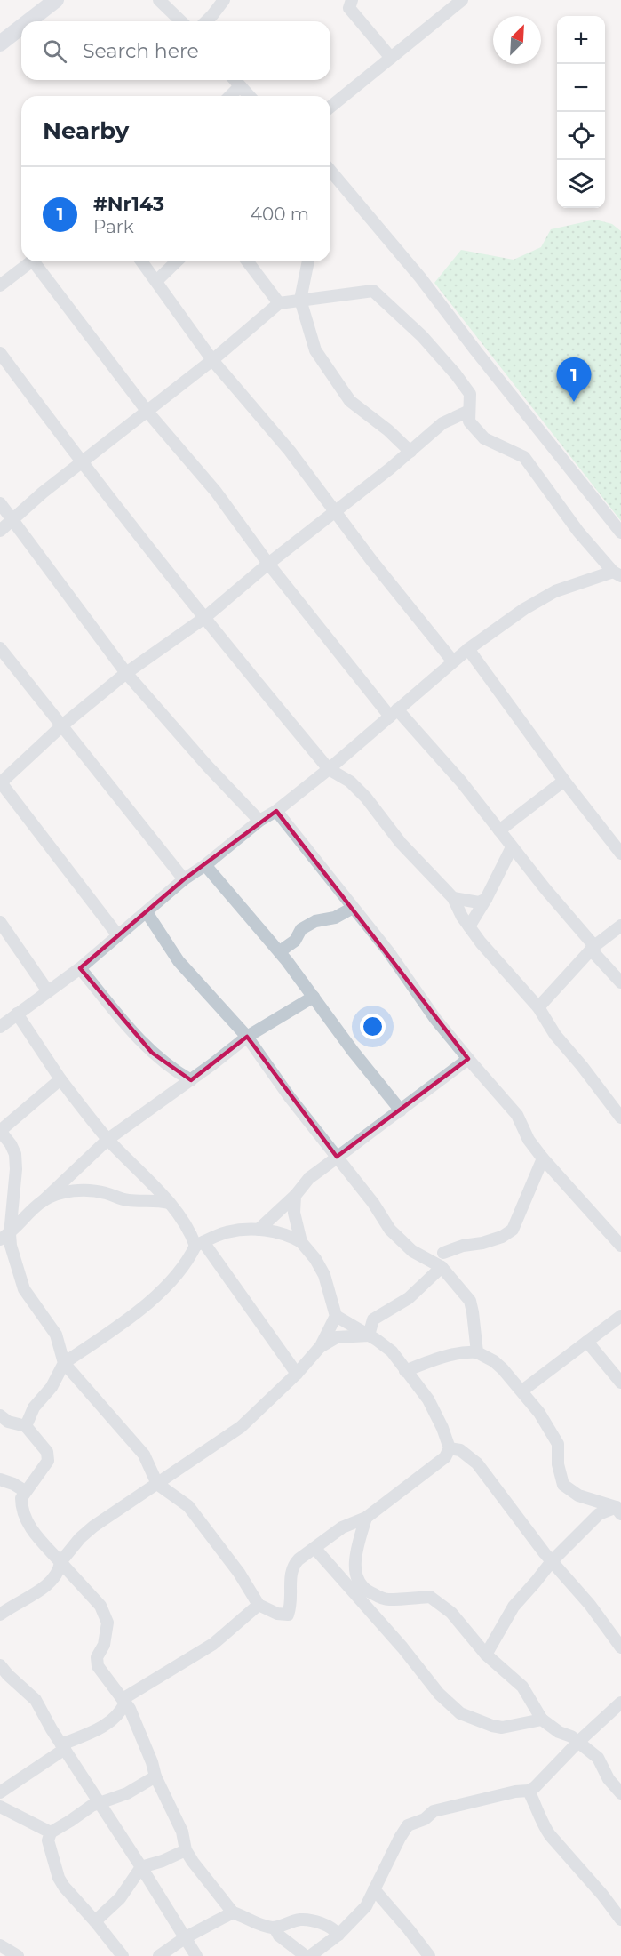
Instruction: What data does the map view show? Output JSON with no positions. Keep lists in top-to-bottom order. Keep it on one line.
{"north":"top right","page":{"map_buttons":["+","−"],"search":"Search here","heading":"Nearby","list":[{"mark":"1","name":"#Nr143","note":"Park","value":"400 m"}],"pins":"1"}}
